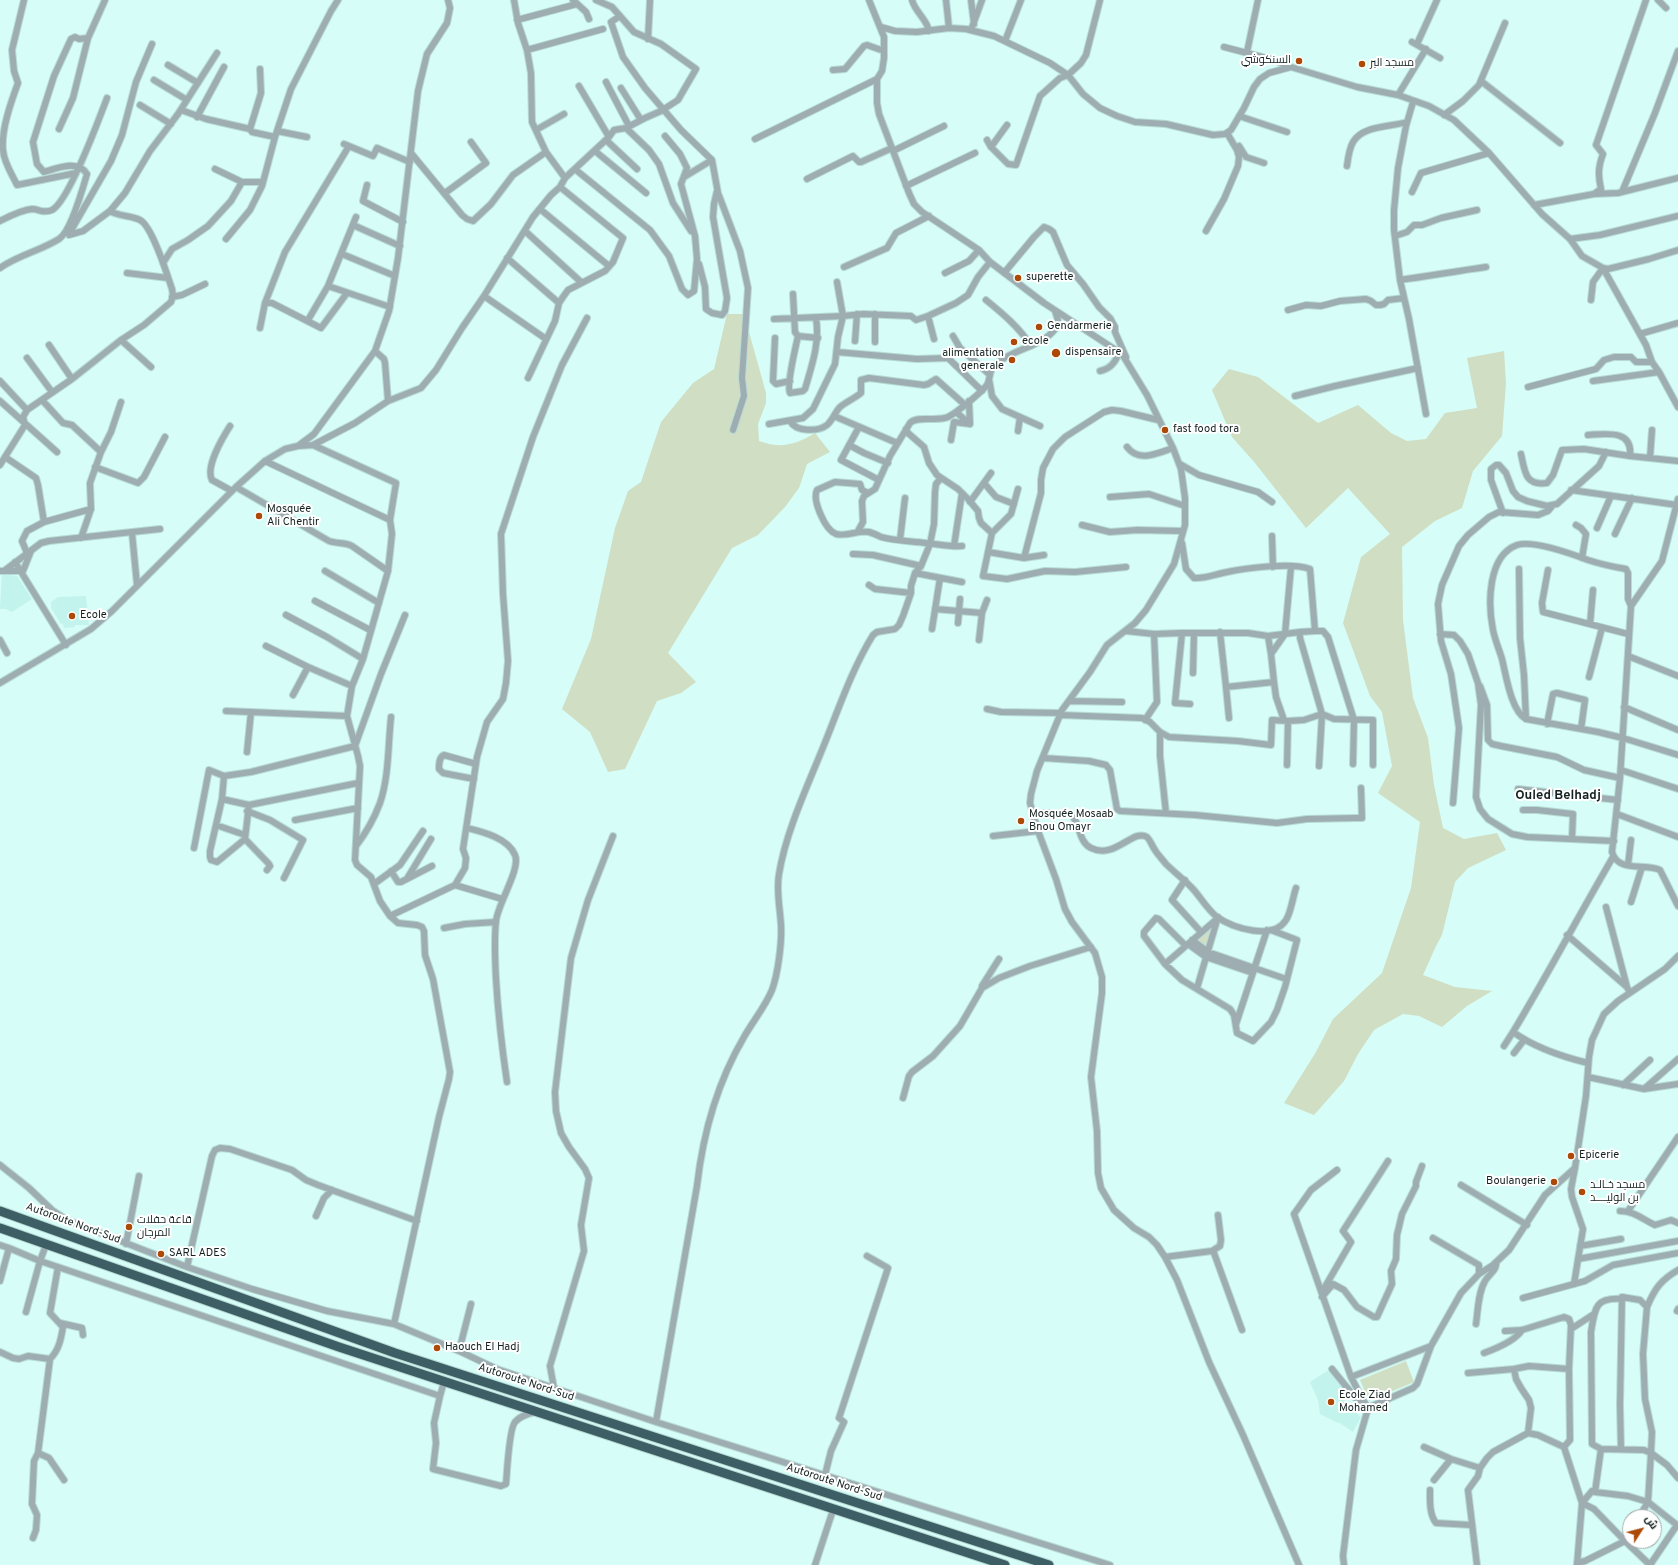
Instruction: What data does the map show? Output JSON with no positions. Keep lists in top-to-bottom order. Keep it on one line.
{"streets":{"highway":["Autoroute Nord-Sud"]},"districts":["Ouled Belhadj"],"places":["السنكوشي","مسجد البر","superette","Gendarmerie","ecole","dispensaire","alimentation generale","fast food tora","Mosquée Ali Chentir","Ecole","Mosquée Mosaab Bnou Omayr","Epicerie","Boulangerie","مسجد خـالـد بن الوليــــد","قاعة حفلات المرجان","SARL ADES","Haouch El Hadj","Ecole Ziad Mohamed"],"north":"top right"}
